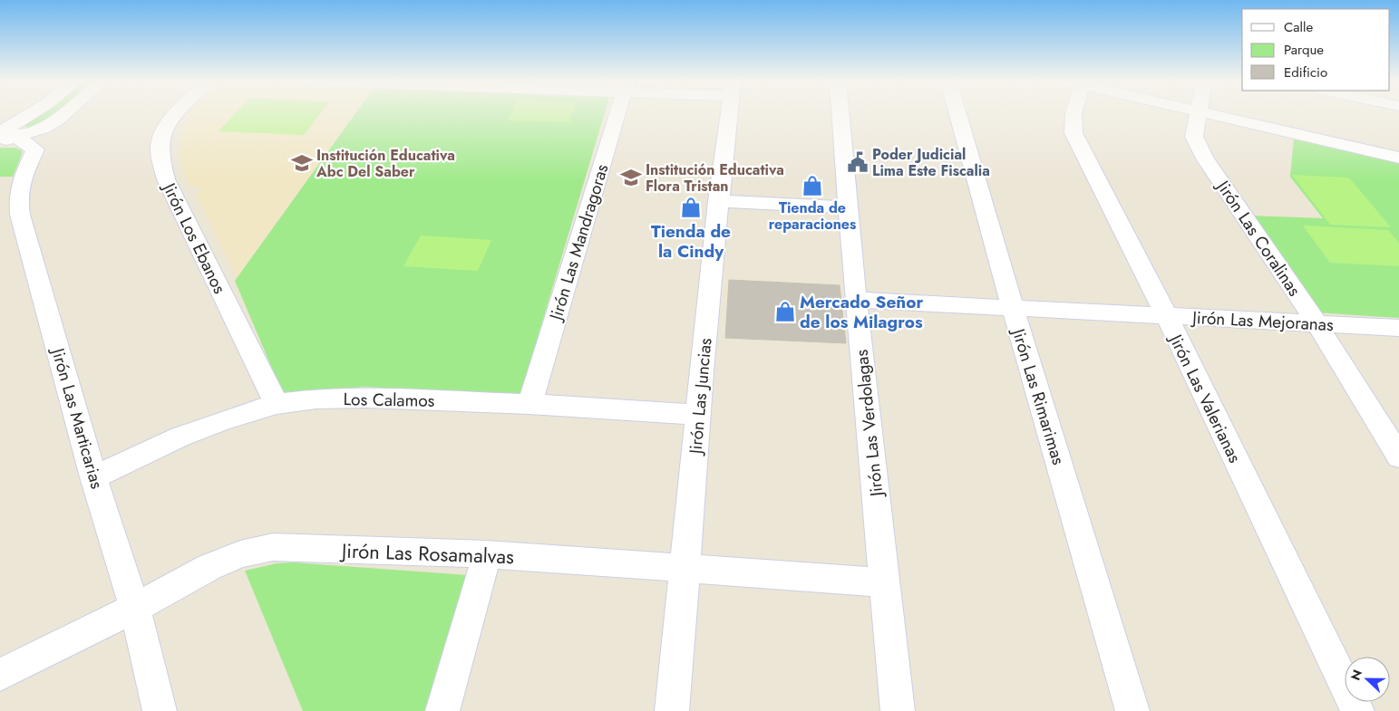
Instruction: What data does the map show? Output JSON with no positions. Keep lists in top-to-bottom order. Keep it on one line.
{"streets":{"street":["Jirón Los Ebanos","Jirón Las Coralinas","Jirón Las Mandragoras","Jirón Las Mejoranas","Jirón Las Juncias","Jirón Las Rimarimas","Jirón Las Valerianas","Los Calamos","Jirón Las Marticarias","Jirón Las Verdolagas","Jirón Las Rosamalvas"]},"crossings":[["Jirón Los Ebanos","Los Calamos"],["Jirón Las Coralinas","Jirón Las Mejoranas"],["Jirón Las Mandragoras","Los Calamos"],["Jirón Las Mejoranas","Jirón Las Rimarimas"],["Jirón Las Mejoranas","Jirón Las Valerianas"],["Jirón Las Mejoranas","Jirón Las Verdolagas"],["Jirón Las Juncias","Los Calamos"],["Jirón Las Juncias","Jirón Las Rosamalvas"],["Los Calamos","Jirón Las Marticarias"],["Jirón Las Marticarias","Jirón Las Rosamalvas"],["Jirón Las Verdolagas","Jirón Las Rosamalvas"]],"places":{"public building":["Poder Judicial Lima Este Fiscalia"],"school or university":["Institución Educativa Abc Del Saber","Institución Educativa Flora Tristan"],"shop":["Tienda de reparaciones","Tienda de la Cindy","Mercado Señor de los Milagros"]},"legend":["Calle","Parque","Edificio"],"north":"left"}
